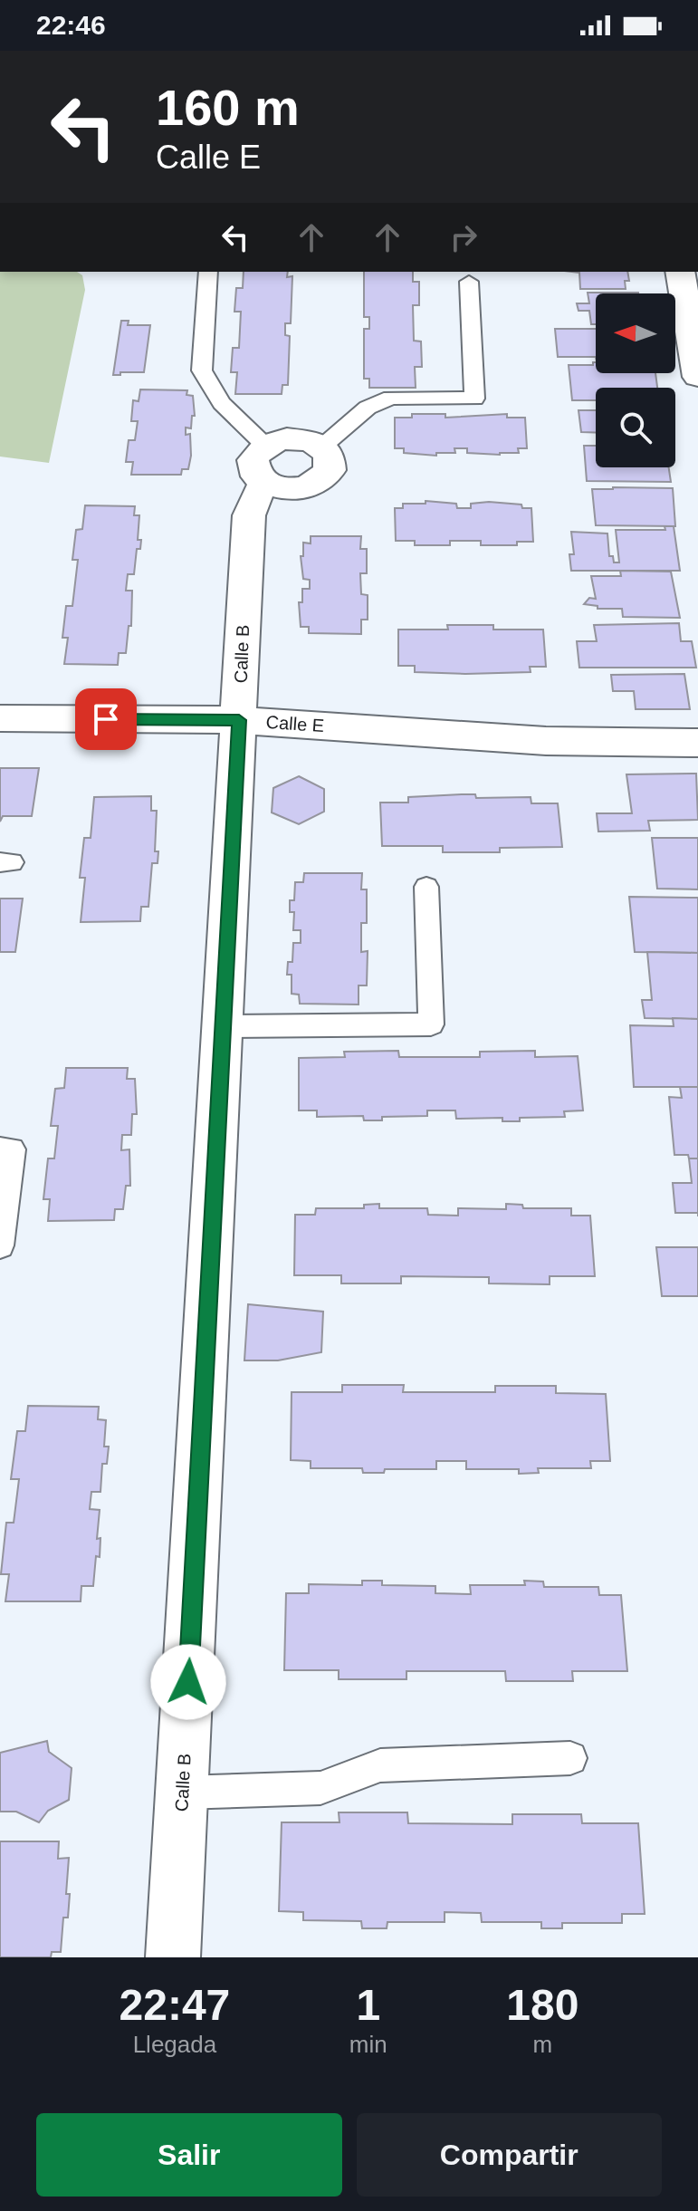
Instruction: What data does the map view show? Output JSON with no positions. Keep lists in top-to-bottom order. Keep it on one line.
{"streets":{"street":["Calle B","Calle E"]},"crossings":[["Calle B","Calle E"]],"north":"left","page":{"status":"22:46","turn":["160 m","Calle E"],"eta":["22:47","Llegada","1","min","180","m"],"buttons":["Salir","Compartir"]}}
